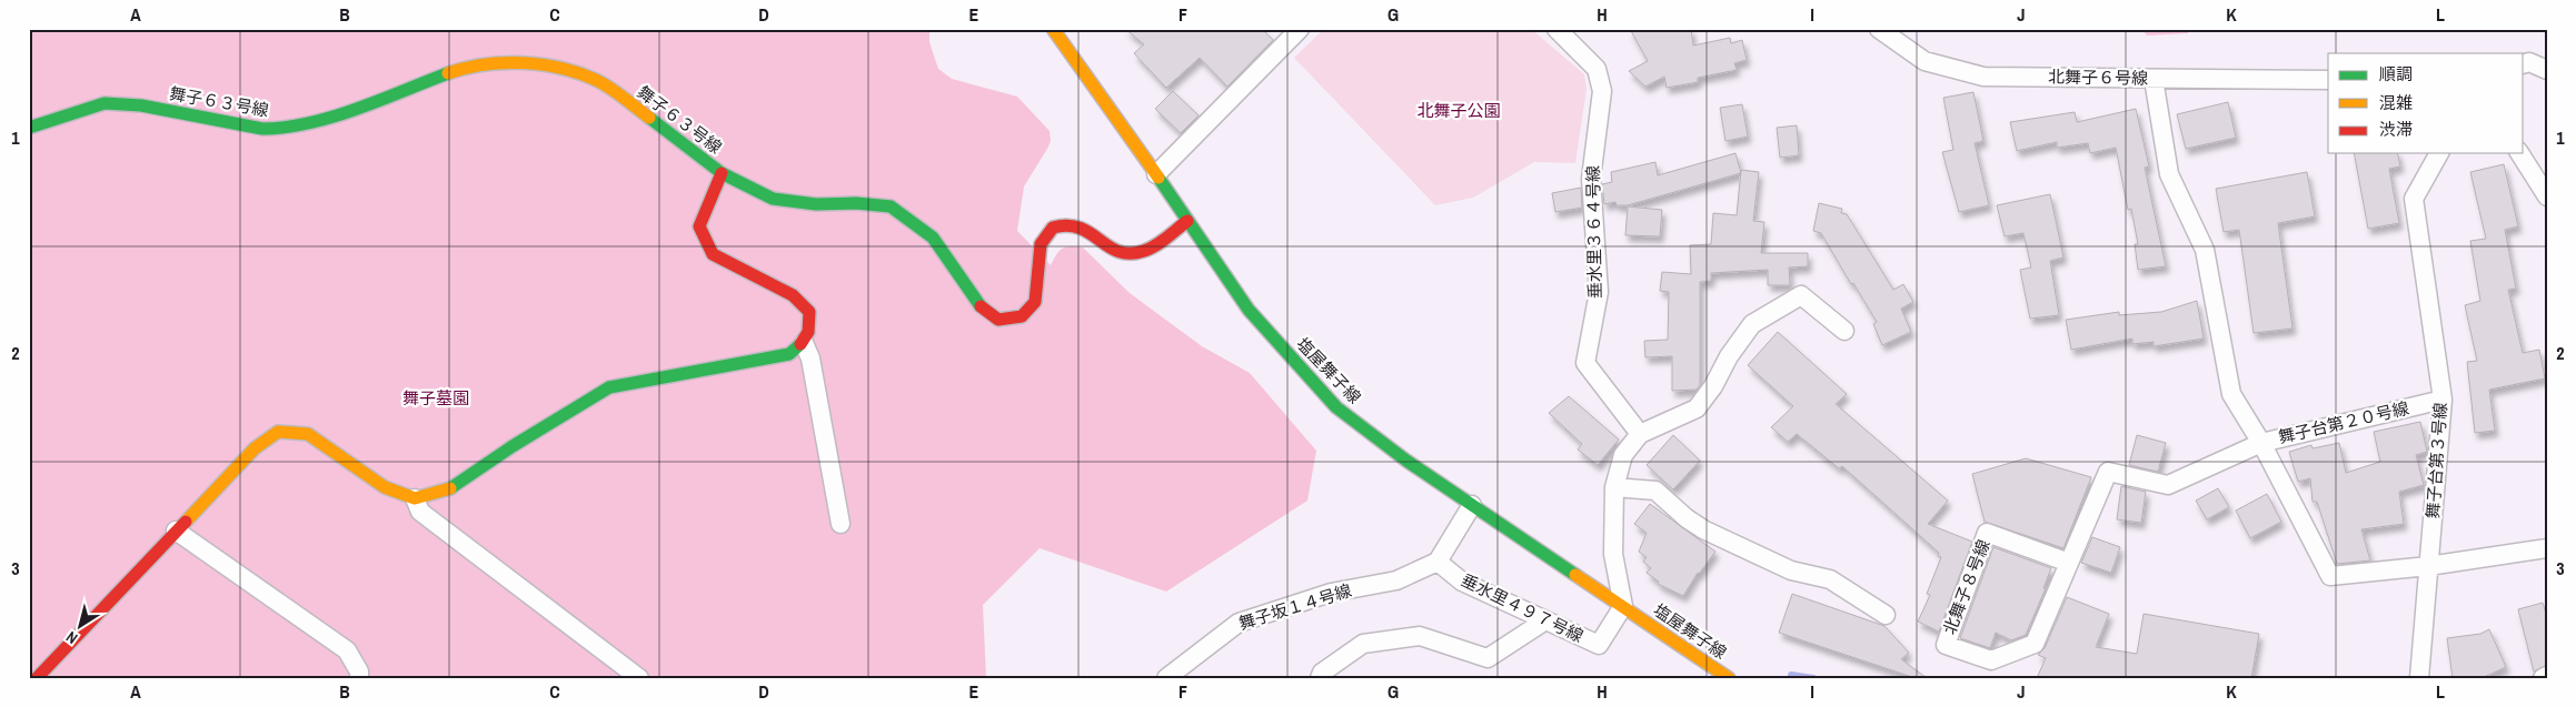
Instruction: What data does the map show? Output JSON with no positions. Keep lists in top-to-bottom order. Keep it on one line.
{"streets":{"street":["北舞子６号線","舞子６３号線","垂水里３６４号線","塩屋舞子線","舞子台第２０号線","舞子台第３号線","北舞子８号線","舞子坂１４号線","垂水里４９７号線"]},"crossings":[["舞子６３号線","塩屋舞子線"],["塩屋舞子線","垂水里４９７号線"],["舞子台第２０号線","舞子台第３号線"],["舞子台第２０号線","北舞子８号線"],["舞子坂１４号線","垂水里４９７号線"]],"parks":["北舞子公園","舞子墓園"],"legend":["順調","混雑","渋滞"],"north":"bottom left","grid":{"columns":["A","B","C","D","E","F","G","H","I","J","K","L"],"rows":["1","2","3"]}}
